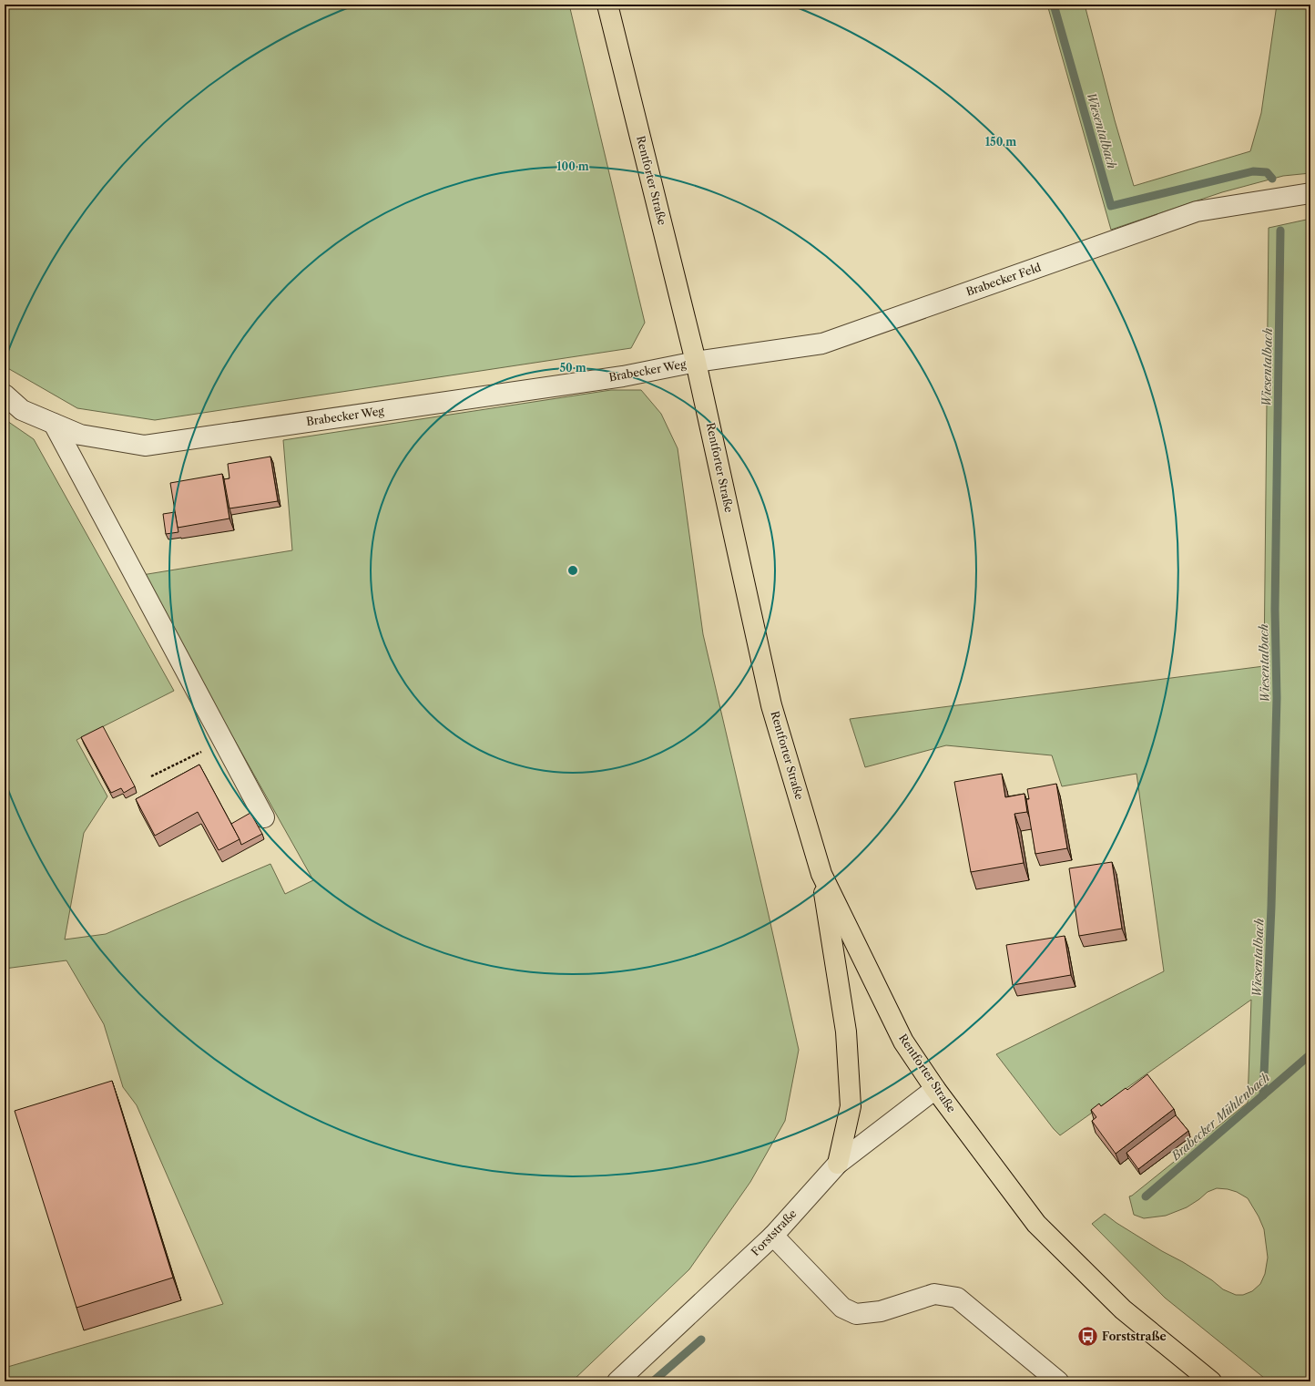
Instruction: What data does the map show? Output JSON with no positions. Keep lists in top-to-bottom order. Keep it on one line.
{"streets":{"main road":["Rentforter Straße"],"street":["Brabecker Feld","Brabecker Weg","Forststraße"]},"crossings":[["Rentforter Straße","Brabecker Feld"],["Rentforter Straße","Brabecker Weg"],["Rentforter Straße","Forststraße"],["Brabecker Feld","Brabecker Weg"]],"water":["Wiesentalbach","Brabecker Mühlenbach"],"places":{"bus stop":["Forststraße"]},"rings":["150 m","100 m","50 m"]}
